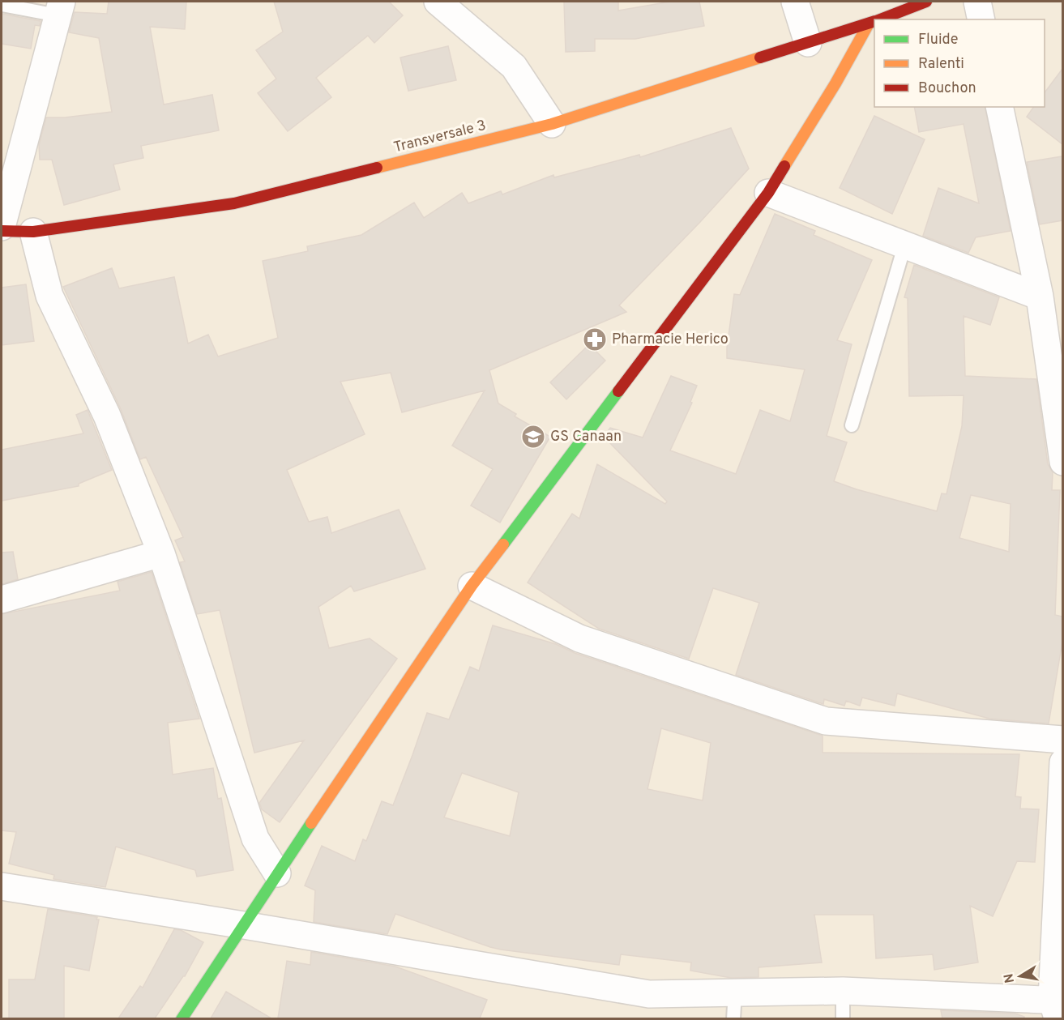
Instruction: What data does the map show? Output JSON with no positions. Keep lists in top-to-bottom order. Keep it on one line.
{"streets":{"street":["Transversale 3"]},"places":{"pharmacy":["Pharmacie Herico"],"school or university":["GS Canaan"]},"legend":["Fluide","Ralenti","Bouchon"],"north":"left"}
